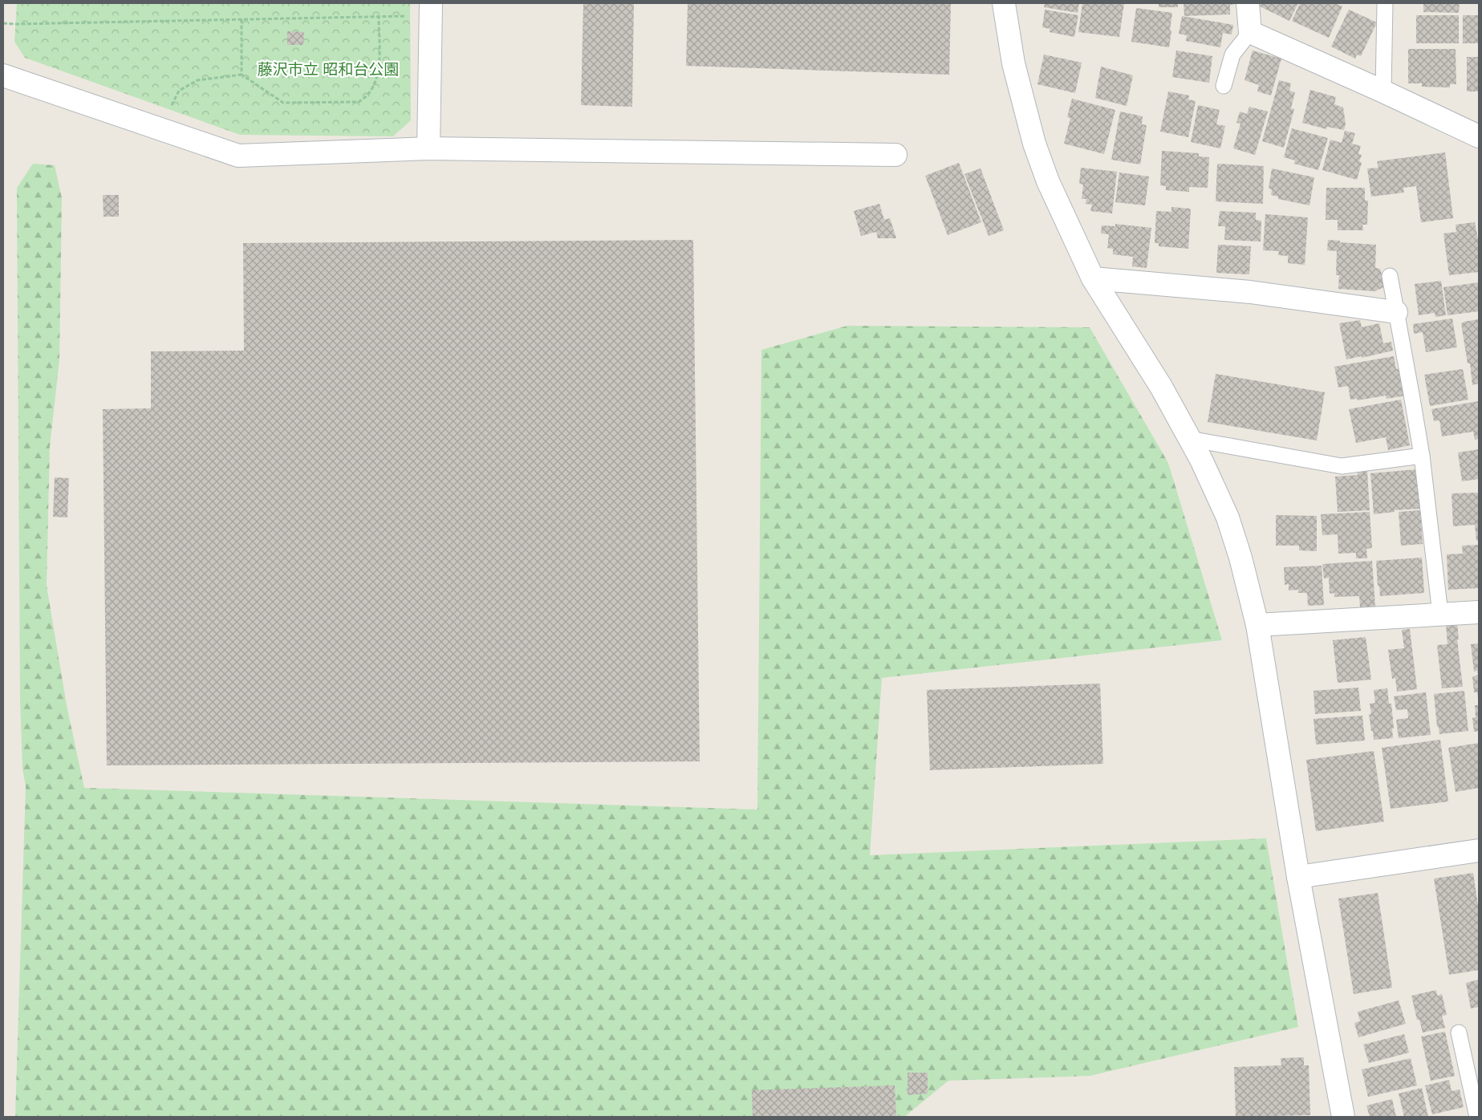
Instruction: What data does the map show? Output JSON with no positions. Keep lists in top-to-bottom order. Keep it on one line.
{"parks":["藤沢市立 昭和台公園"]}
